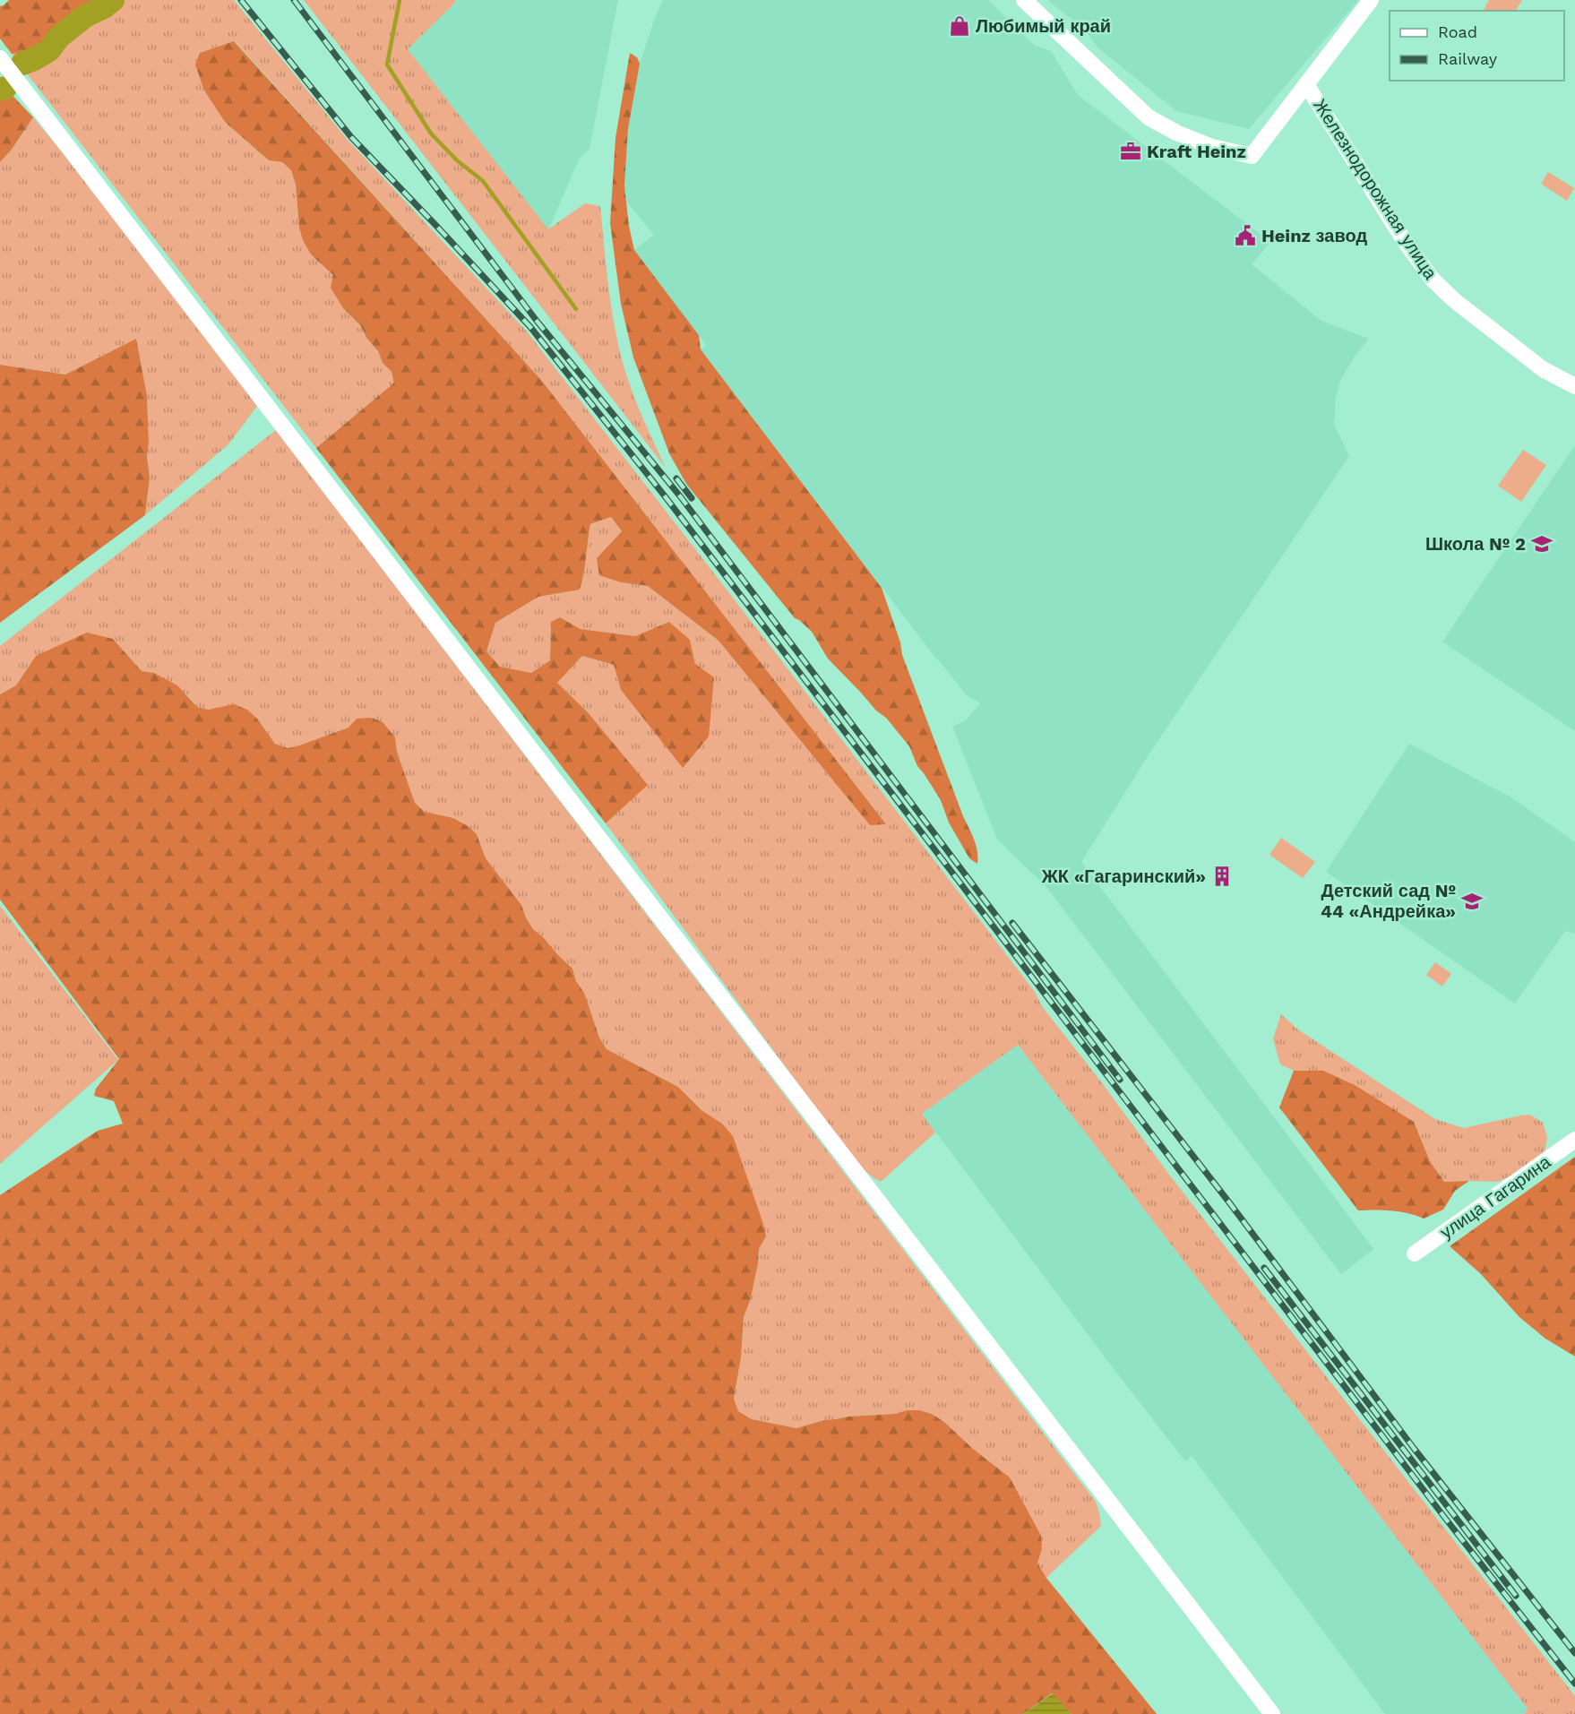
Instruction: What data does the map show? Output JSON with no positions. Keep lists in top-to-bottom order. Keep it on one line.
{"streets":{"street":["Железнодорожная улица","улица Гагарина"]},"places":{"shop":["Любимый край"],"office":["Kraft Heinz"],"public building":["Heinz завод"],"school or university":["Школа № 2","Детский сад № 44 «Андрейка»"],"building":["ЖК «Гагаринский»"]},"legend":["Road","Railway"]}
